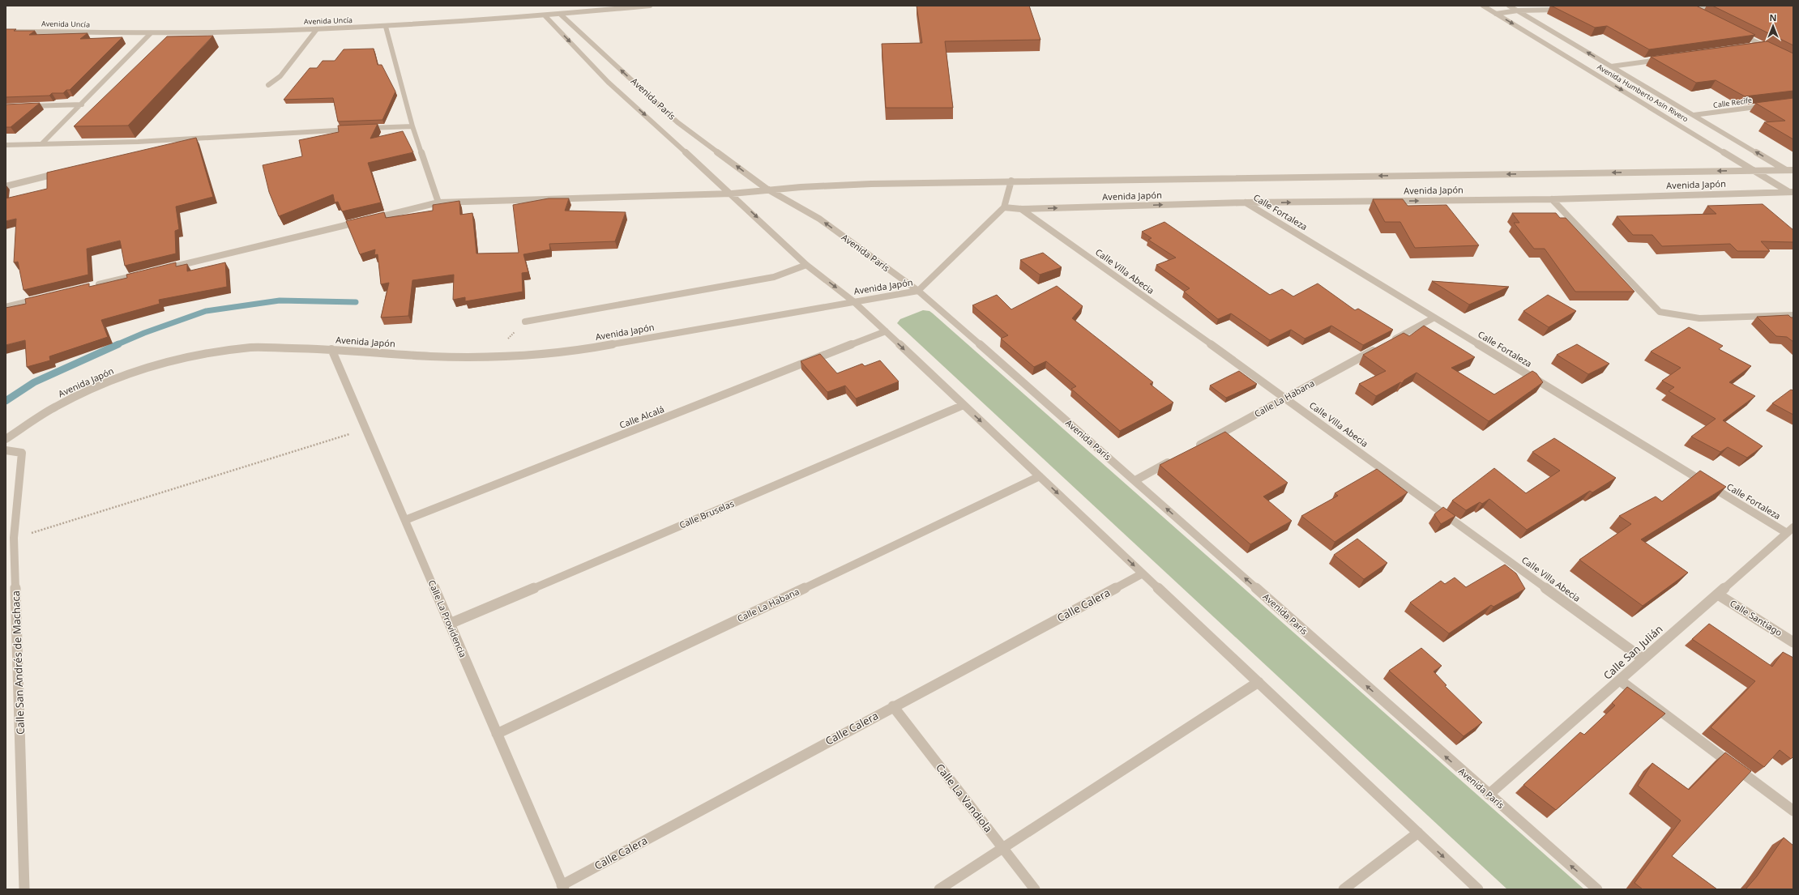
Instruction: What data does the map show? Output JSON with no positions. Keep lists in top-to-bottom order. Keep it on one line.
{"streets":{"street":["Avenida Uncía","Avenida Humberto Asín Rivero","Avenida París","Calle Recife","Avenida Japón","Calle Fortaleza","Calle Villa Abecia","Calle La Habana","Calle Alcalá","Calle Bruselas","Calle Calera","Calle Santiago","Calle La Providencia","Calle San Julián","Calle San Andrés de Machaca","Calle La Vandiola"]},"crossings":[["Avenida Uncía","Avenida París"],["Avenida Humberto Asín Rivero","Calle Recife"],["Avenida Humberto Asín Rivero","Avenida Japón"],["Avenida París","Avenida Japón"],["Avenida París","Calle La Habana"],["Avenida París","Calle Alcalá"],["Avenida París","Calle Bruselas"],["Avenida París","Calle Calera"],["Avenida París","Calle San Julián"],["Avenida Japón","Calle Fortaleza"],["Avenida Japón","Calle Villa Abecia"],["Avenida Japón","Calle La Providencia"],["Calle Fortaleza","Calle San Julián"],["Calle Villa Abecia","Calle La Habana"],["Calle Villa Abecia","Calle San Julián"],["Calle La Habana","Calle La Providencia"],["Calle Alcalá","Calle La Providencia"],["Calle Bruselas","Calle La Providencia"],["Calle Calera","Calle La Providencia"],["Calle Calera","Calle La Vandiola"],["Calle Santiago","Calle San Julián"]],"north":"top"}
